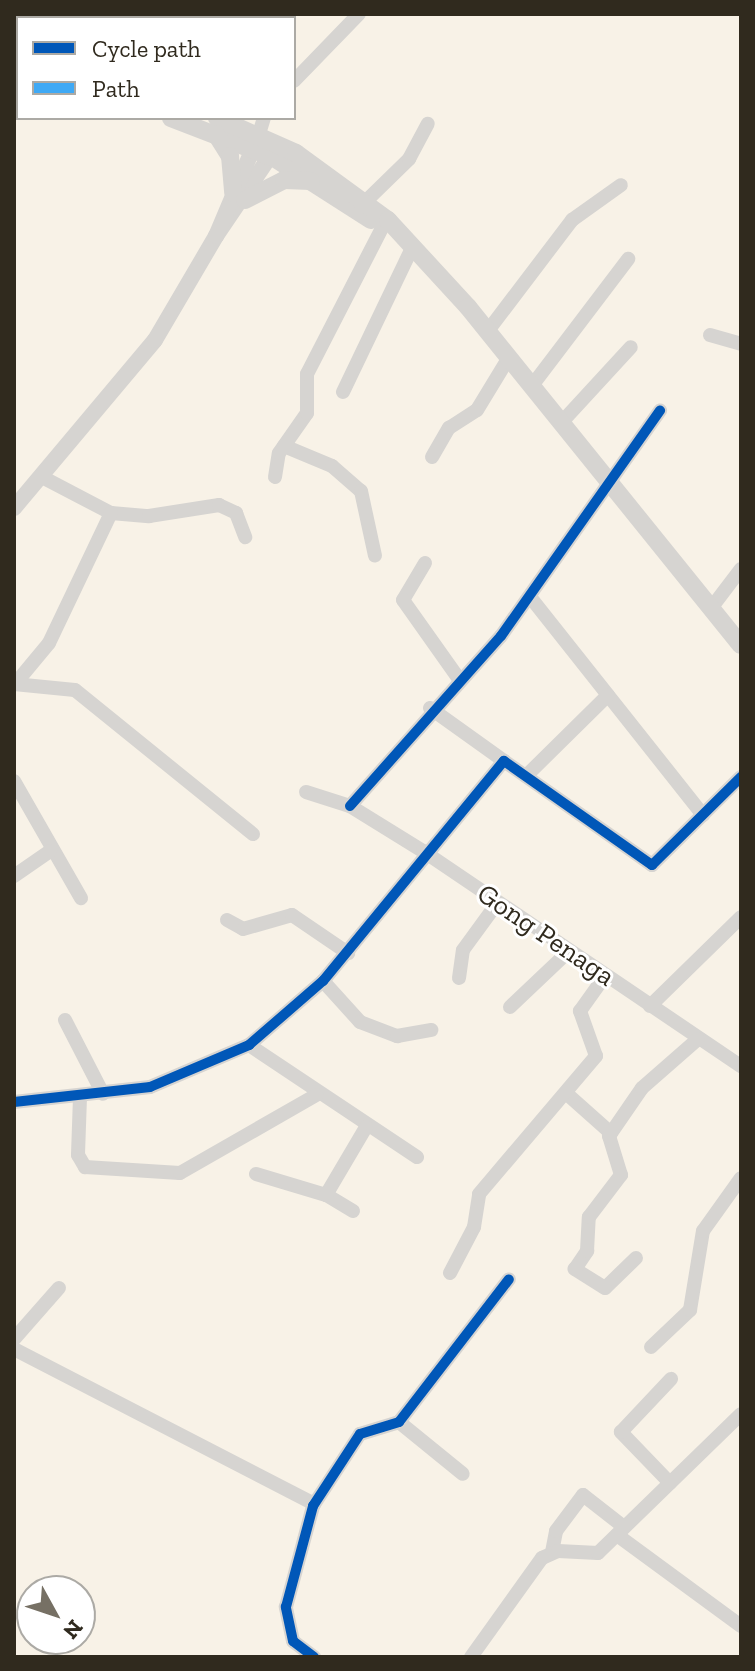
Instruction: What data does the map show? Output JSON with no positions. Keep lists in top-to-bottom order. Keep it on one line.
{"streets":{"street":["Gong Penaga"]},"legend":["Cycle path","Path"],"north":"bottom right"}
